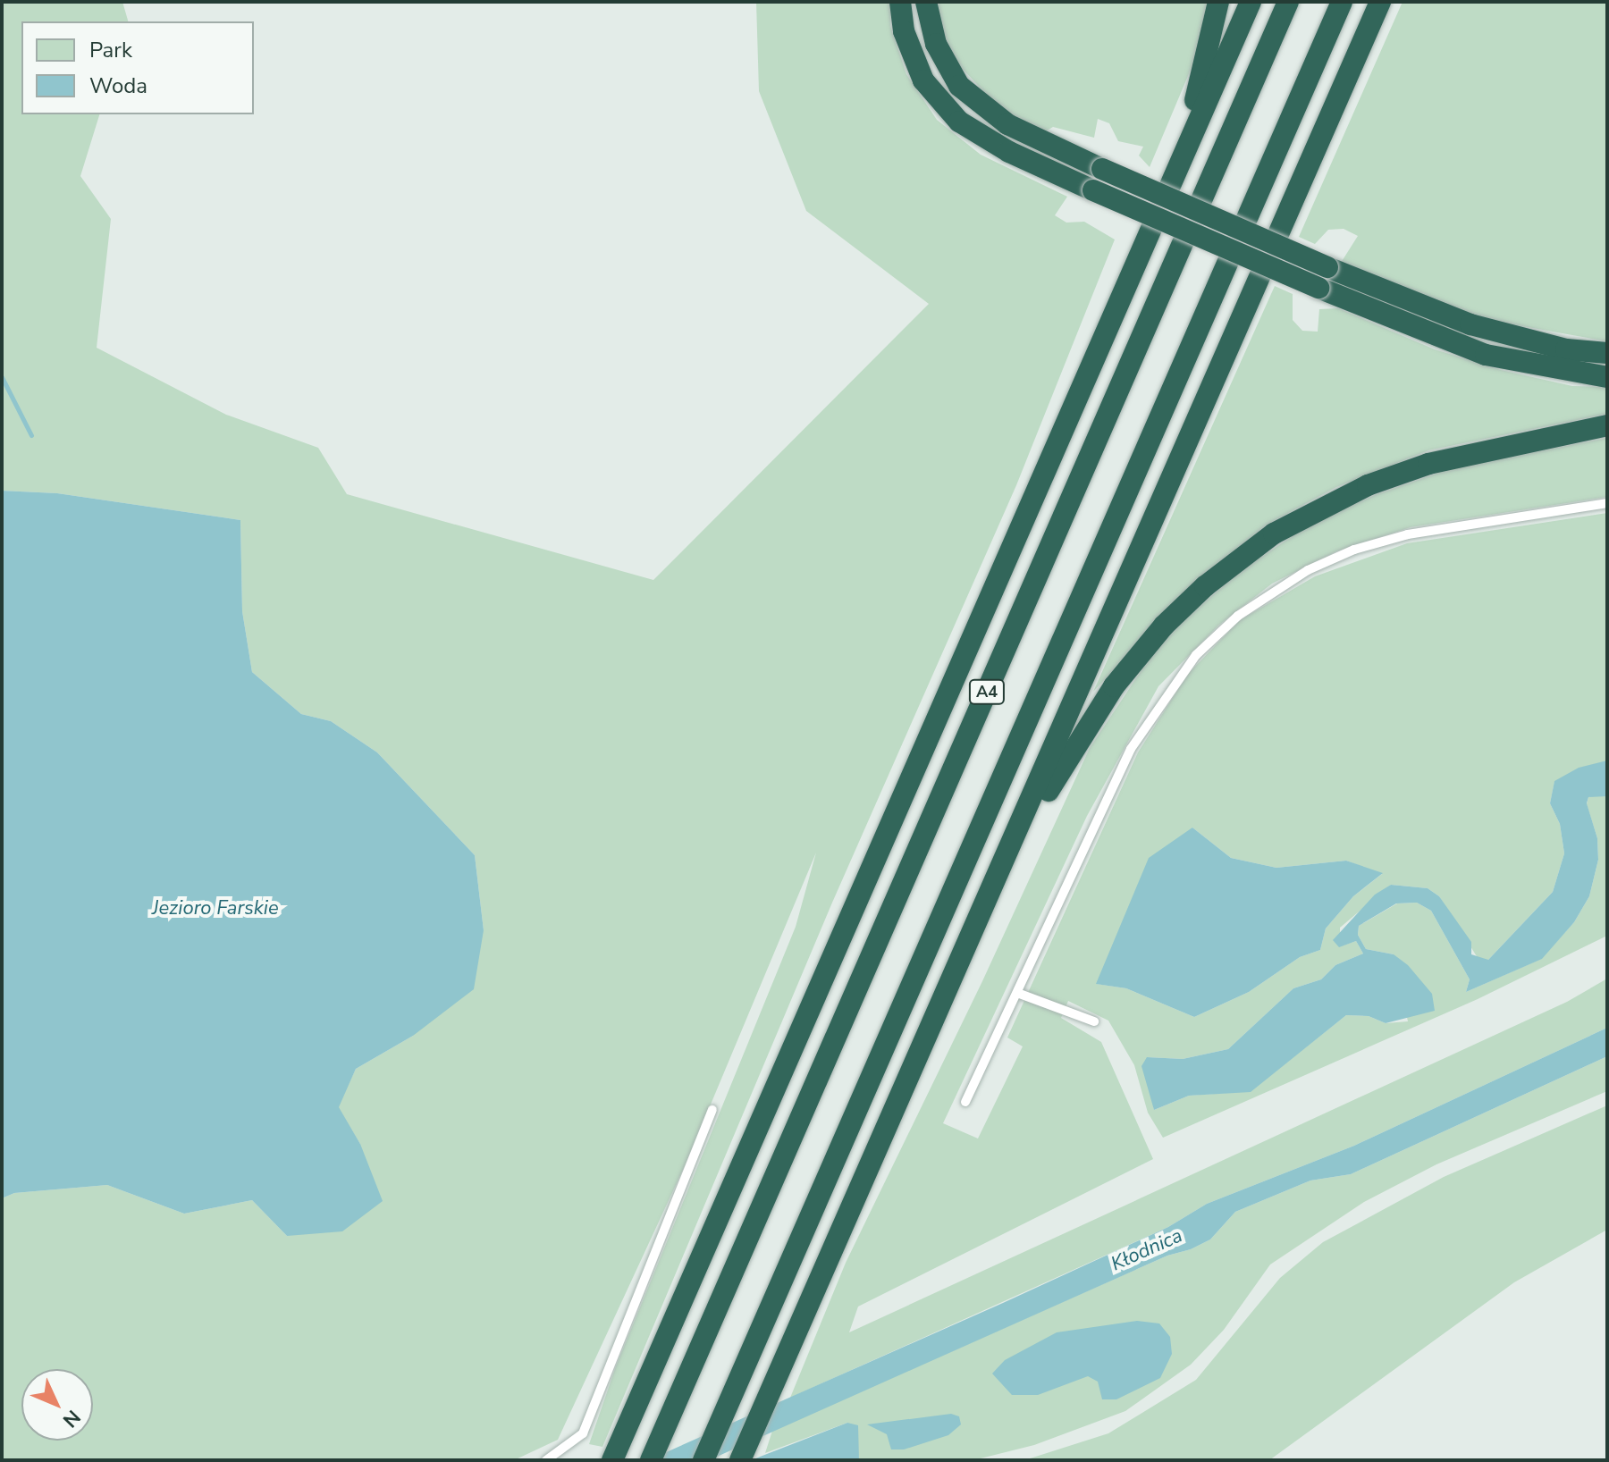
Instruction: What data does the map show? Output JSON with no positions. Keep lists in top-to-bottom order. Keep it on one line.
{"streets":{"highway":["A4"]},"water":["Jezioro Farskie","Kłodnica"],"legend":["Park","Woda"],"north":"bottom right"}
